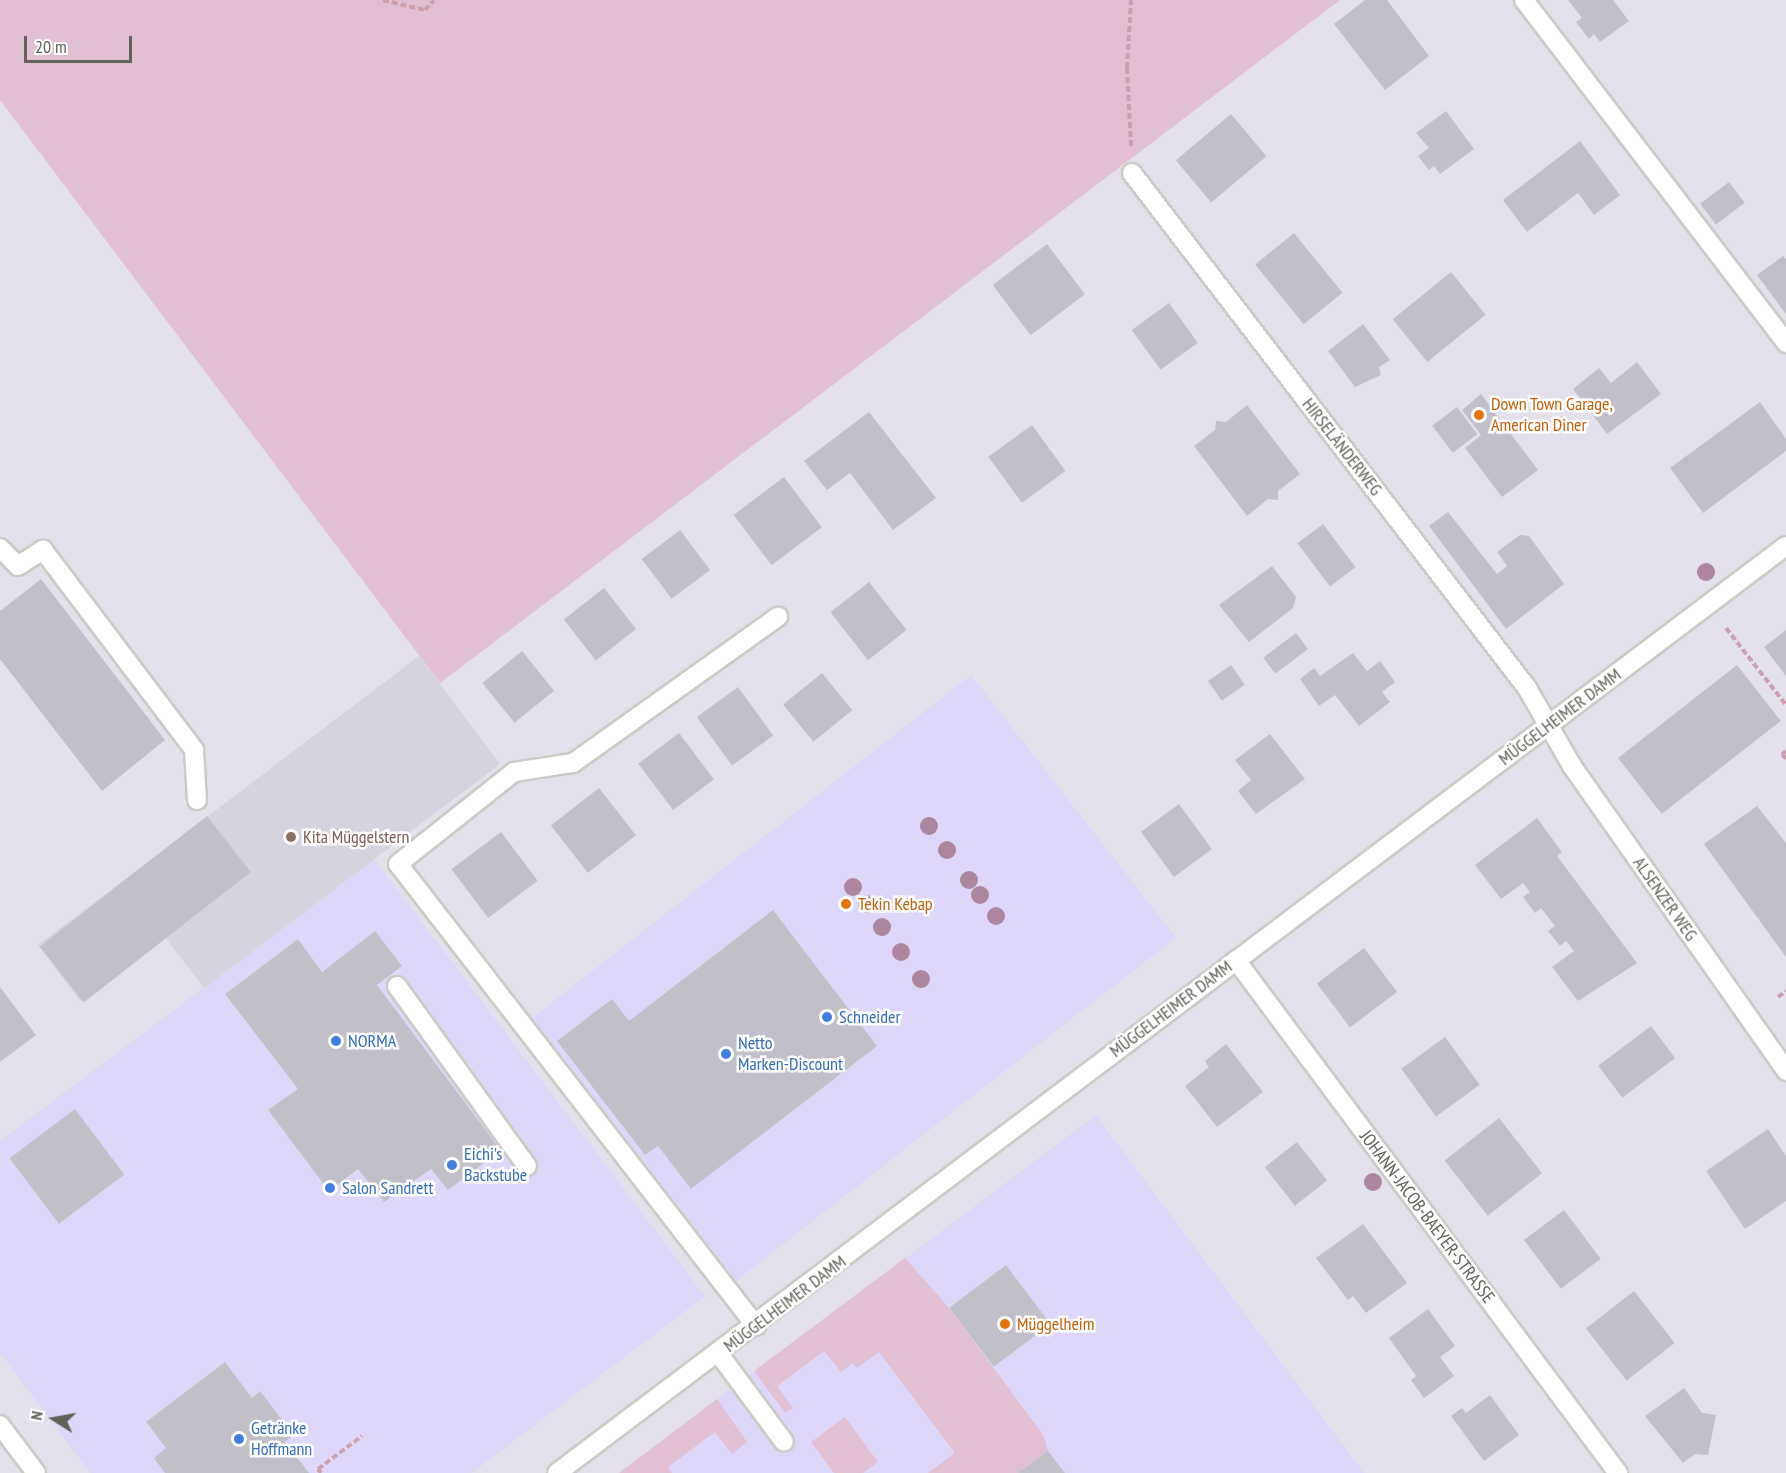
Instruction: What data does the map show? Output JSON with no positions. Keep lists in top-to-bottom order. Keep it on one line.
{"streets":{"street":["HIRSELÄNDERWEG","MÜGGELHEIMER DAMM","ALSENZER WEG","JOHANN-JACOB-BAEYER-STRASSE"]},"crossings":[["HIRSELÄNDERWEG","MÜGGELHEIMER DAMM"],["HIRSELÄNDERWEG","ALSENZER WEG"],["MÜGGELHEIMER DAMM","ALSENZER WEG"],["MÜGGELHEIMER DAMM","JOHANN-JACOB-BAEYER-STRASSE"]],"places":["Down Town Garage, American Diner","Kita Müggelstern","Tekin Kebap","Schneider","NORMA","Netto Marken-Discount","Eichi's Backstube","Salon Sandrett","Müggelheim","Getränke Hoffmann"],"scale_bar":"20 m","north":"left"}
